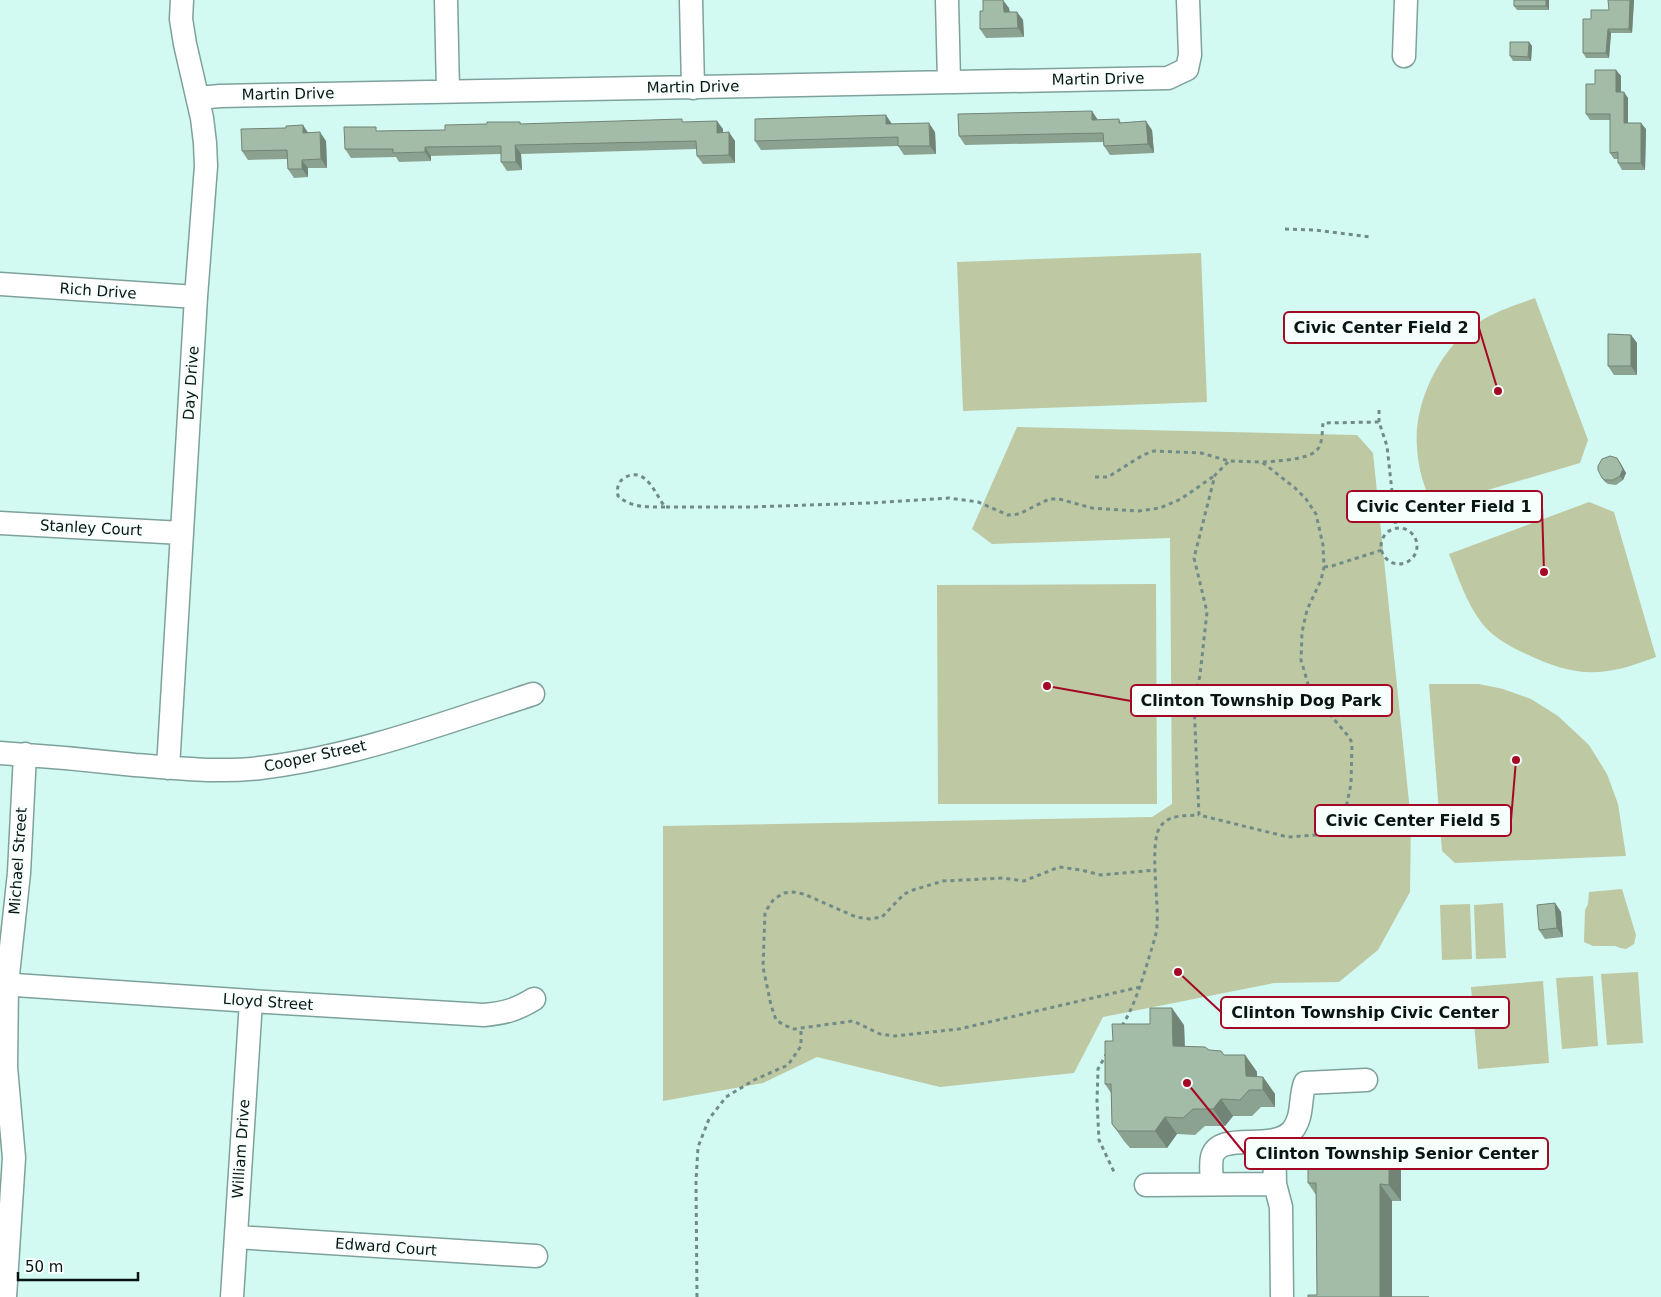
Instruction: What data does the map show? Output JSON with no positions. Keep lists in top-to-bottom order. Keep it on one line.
{"streets":{"street":["Martin Drive","Rich Drive","Day Drive","Stanley Court","Cooper Street","Michael Street","Lloyd Street","William Drive","Edward Court"]},"crossings":[["Martin Drive","Day Drive"],["Rich Drive","Day Drive"],["Day Drive","Stanley Court"],["Day Drive","Cooper Street"],["Cooper Street","Michael Street"],["Michael Street","Lloyd Street"],["Lloyd Street","William Drive"],["William Drive","Edward Court"]],"places":["Civic Center Field 2","Civic Center Field 1","Clinton Township Dog Park","Civic Center Field 5","Clinton Township Civic Center","Clinton Township Senior Center"],"scale_bar":"50 m"}
